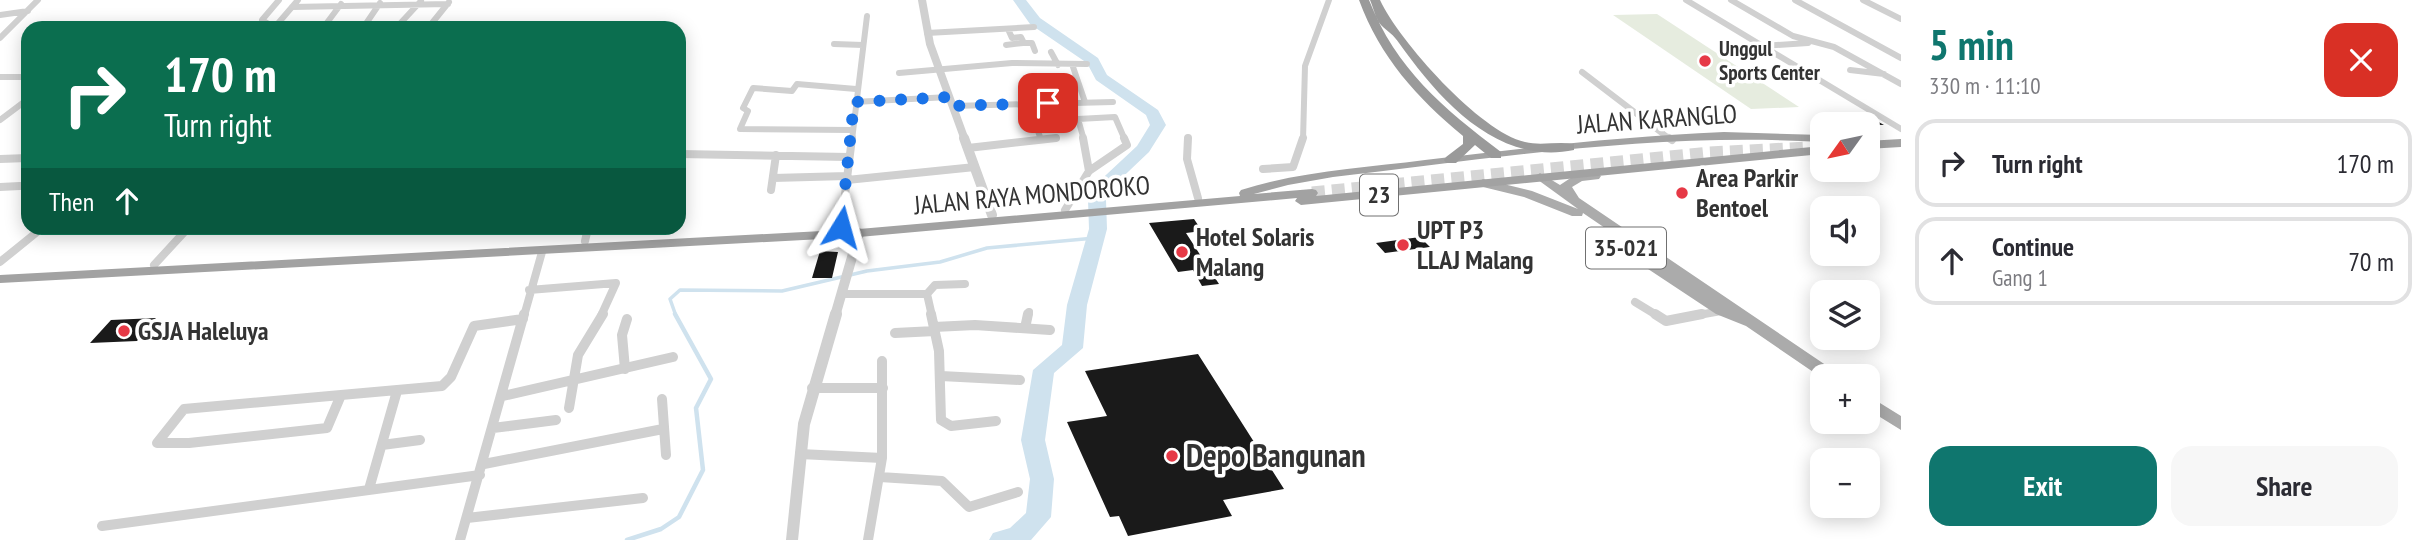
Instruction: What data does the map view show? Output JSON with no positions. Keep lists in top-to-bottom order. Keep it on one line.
{"streets":{"highway":["JALAN KARANGLO","JALAN RAYA MONDOROKO","23"],"main road":["35-021"]},"crossings":[["JALAN KARANGLO","JALAN RAYA MONDOROKO"],["JALAN KARANGLO","23"],["JALAN KARANGLO","35-021"],["JALAN RAYA MONDOROKO","23"],["23","35-021"]],"places":["Unggul Sports Center","Area Parkir Bentoel","UPT P3 LLAJ Malang","Hotel Solaris Malang","GSJA Haleluya","Depo Bangunan"],"north":"bottom left","page":{"heading":["5 min","330 m · 11:10"],"turn":["170 m","Turn right"],"map_buttons":["+","−"],"list":[{"name":"Turn right","value":"170 m"},{"name":"Continue","note":"Gang 1","value":"70 m"}],"then":"Then","buttons":["Exit","Share"]}}
